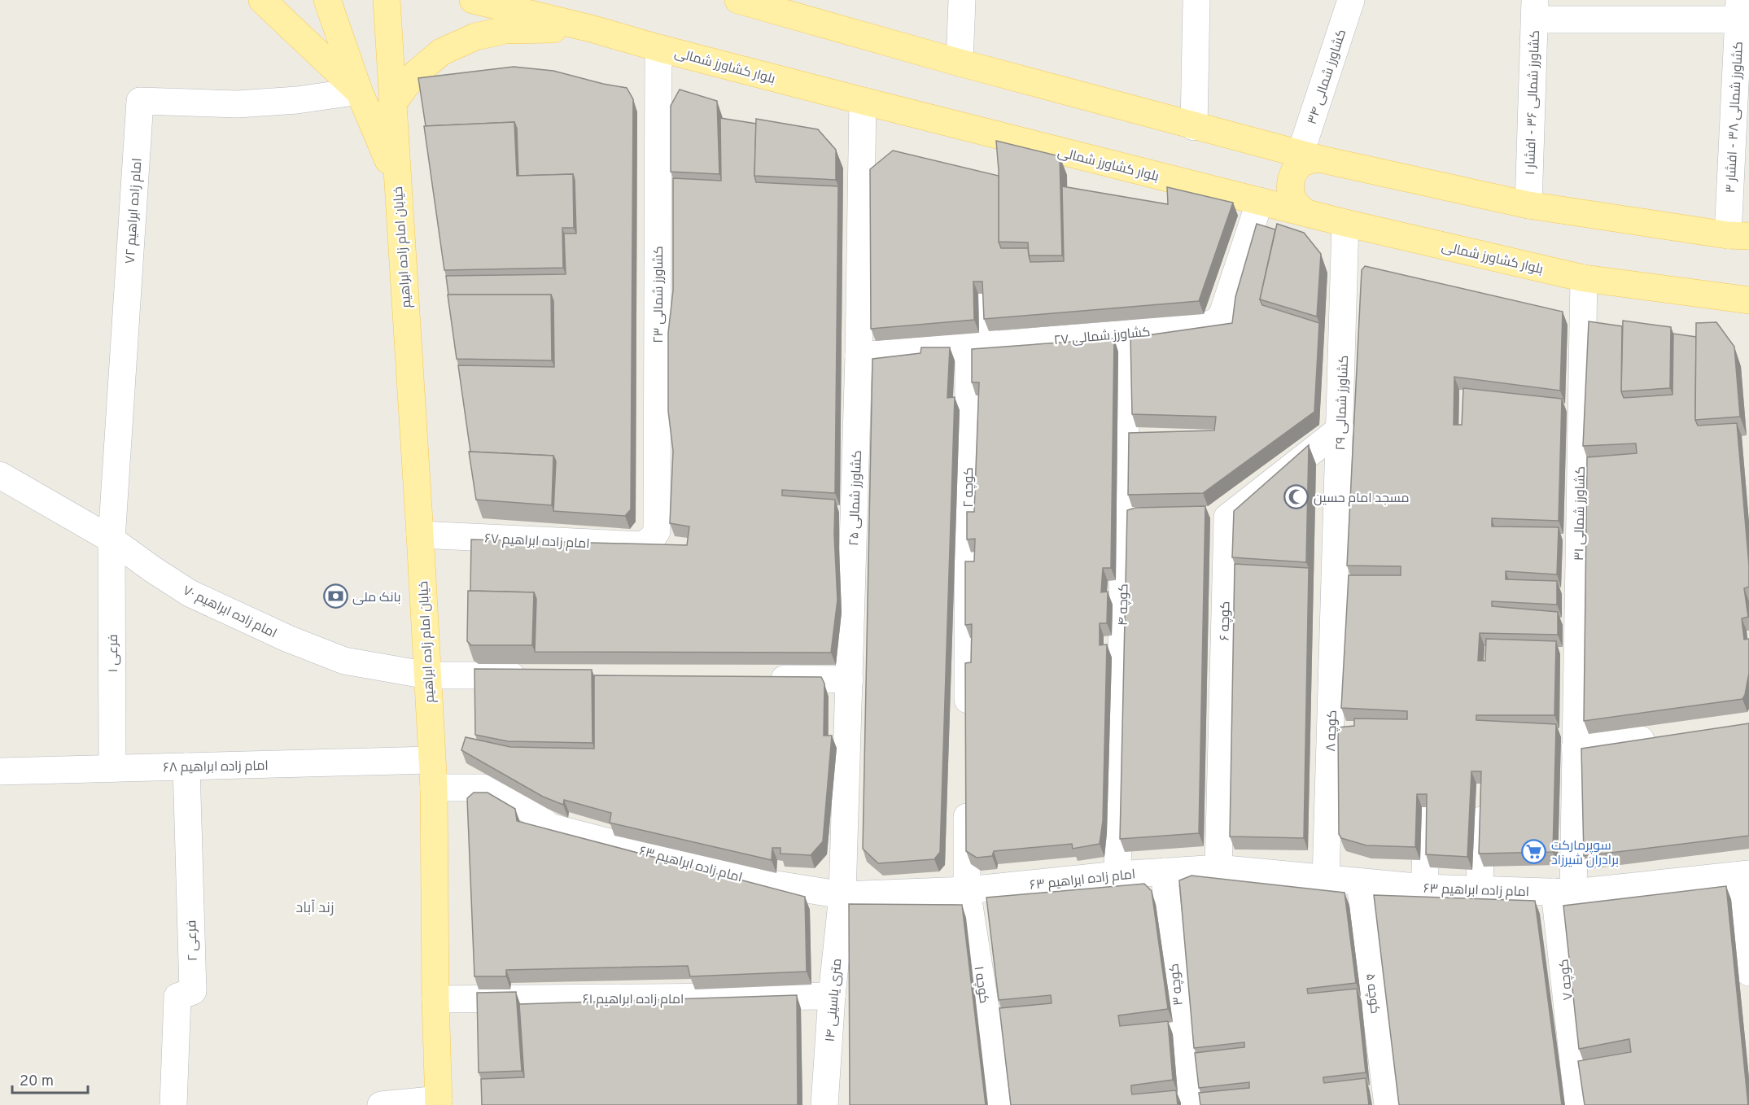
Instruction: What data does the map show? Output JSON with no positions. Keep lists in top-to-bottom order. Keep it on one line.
{"streets":{"main road":["بلوار کشاورز شمالی","خیابان امام زاده ابراهیم"],"street":["کشاورز شمالی ۳۴","کشاورز شمالی ۳۶ - افشار ۱","کشاورز شمالی ۳۸ - افشار ۳","امام زاده ابراهیم ۷۲","کشاورز شمالی ۲۳","کشاورز شمالی ۲۷","کشاورز شمالی ۲۹","کوچه ۲","کشاورز شمالی ۲۵","کشاورز شمالی ۳۱","امام زاده ابراهیم ۶۷","کوچه ۴","امام زاده ابراهیم ۷۰","کوچه ۶","فرعی ۱","کوچه ۸","امام زاده ابراهیم ۶۸","امام زاده ابراهیم ۶۳","فرعی ۲","کوچه ۷","کوچه ۱","کوچه ۳","کوچه ۵","امام زاده ابراهیم ۶۱","۱۴ متری یاسینی"]},"crossings":[["بلوار کشاورز شمالی","کشاورز شمالی ۲۳"],["بلوار کشاورز شمالی","کشاورز شمالی ۲۷"],["بلوار کشاورز شمالی","کشاورز شمالی ۲۹"],["بلوار کشاورز شمالی","کشاورز شمالی ۲۵"],["بلوار کشاورز شمالی","کشاورز شمالی ۳۱"],["امام زاده ابراهیم ۷۲","خیابان امام زاده ابراهیم"],["امام زاده ابراهیم ۷۲","امام زاده ابراهیم ۷۰"],["امام زاده ابراهیم ۷۲","فرعی ۱"],["خیابان امام زاده ابراهیم","امام زاده ابراهیم ۶۷"],["خیابان امام زاده ابراهیم","امام زاده ابراهیم ۷۰"],["خیابان امام زاده ابراهیم","امام زاده ابراهیم ۶۸"],["خیابان امام زاده ابراهیم","امام زاده ابراهیم ۶۳"],["خیابان امام زاده ابراهیم","امام زاده ابراهیم ۶۱"],["کشاورز شمالی ۲۳","امام زاده ابراهیم ۶۷"],["کشاورز شمالی ۲۷","کوچه ۲"],["کشاورز شمالی ۲۷","کشاورز شمالی ۲۵"],["کشاورز شمالی ۲۷","کوچه ۴"],["کشاورز شمالی ۲۹","کوچه ۶"],["کشاورز شمالی ۲۹","کوچه ۸"],["کشاورز شمالی ۲۵","امام زاده ابراهیم ۶۳"],["کشاورز شمالی ۲۵","۱۴ متری یاسینی"],["کشاورز شمالی ۳۱","کوچه ۷"],["کوچه ۴","امام زاده ابراهیم ۶۳"],["امام زاده ابراهیم ۷۰","فرعی ۱"],["کوچه ۶","امام زاده ابراهیم ۶۳"],["فرعی ۱","امام زاده ابراهیم ۶۸"],["کوچه ۸","امام زاده ابراهیم ۶۳"],["امام زاده ابراهیم ۶۸","فرعی ۲"],["امام زاده ابراهیم ۶۳","کوچه ۷"],["امام زاده ابراهیم ۶۳","کوچه ۱"],["امام زاده ابراهیم ۶۳","کوچه ۳"],["امام زاده ابراهیم ۶۳","کوچه ۵"],["امام زاده ابراهیم ۶۳","۱۴ متری یاسینی"],["امام زاده ابراهیم ۶۱","۱۴ متری یاسینی"]],"districts":["زند آباد"],"places":{"mosque":["مسجد امام حسین"],"bank":["بانک ملی"],"supermarket":["سوپرمارکت برادران شیرزاد"]},"scale_bar":"20 m"}
